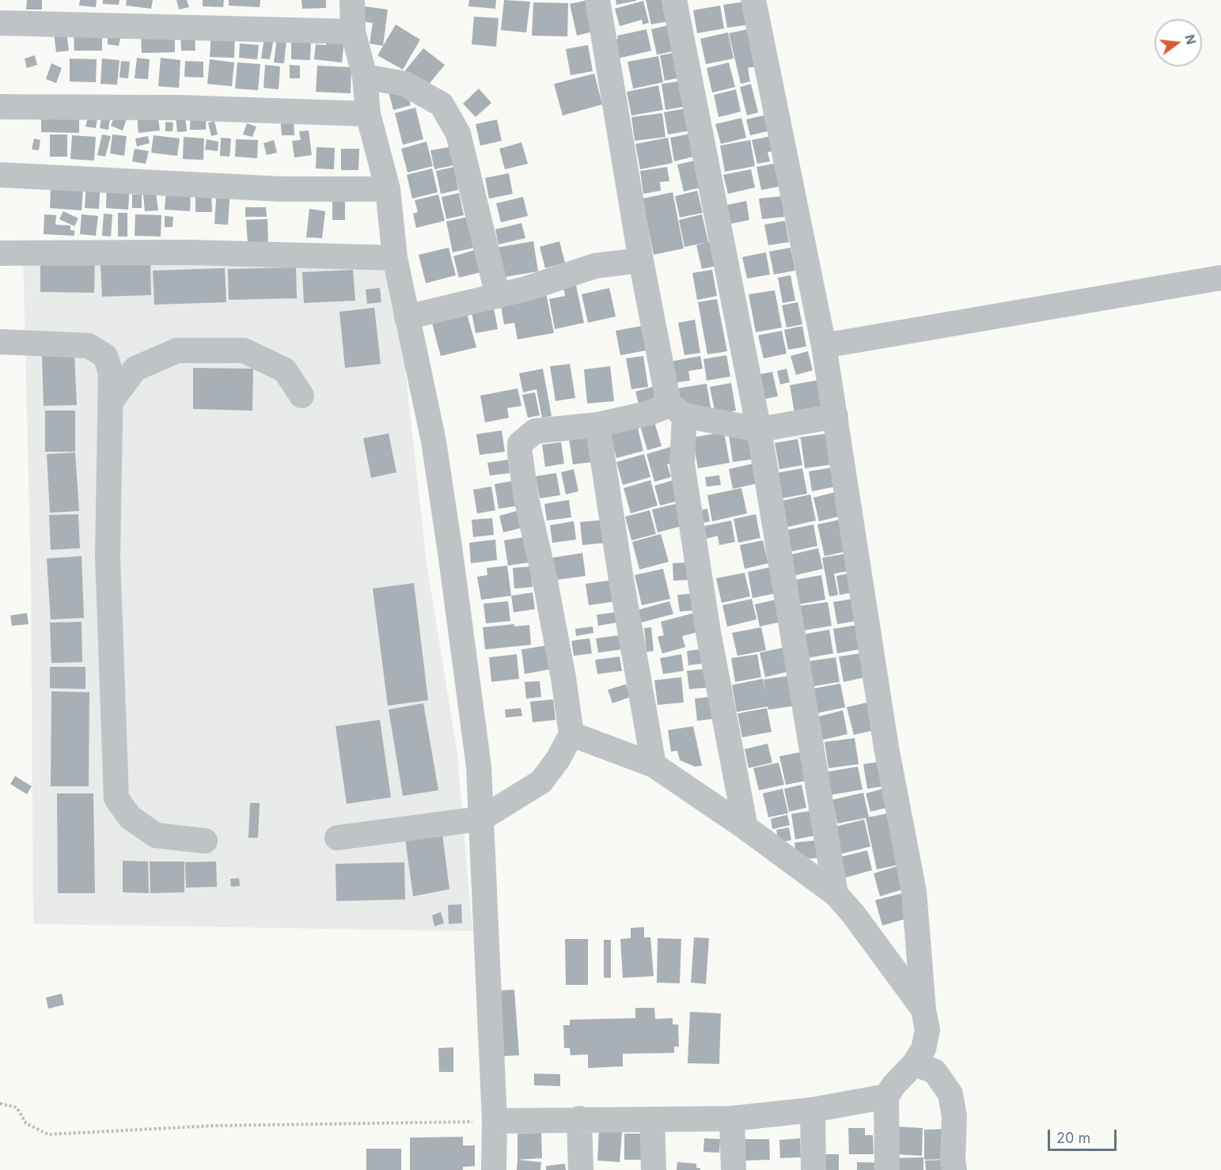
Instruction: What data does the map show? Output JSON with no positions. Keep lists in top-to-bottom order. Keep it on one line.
{"scale_bar":"20 m","north":"right"}
